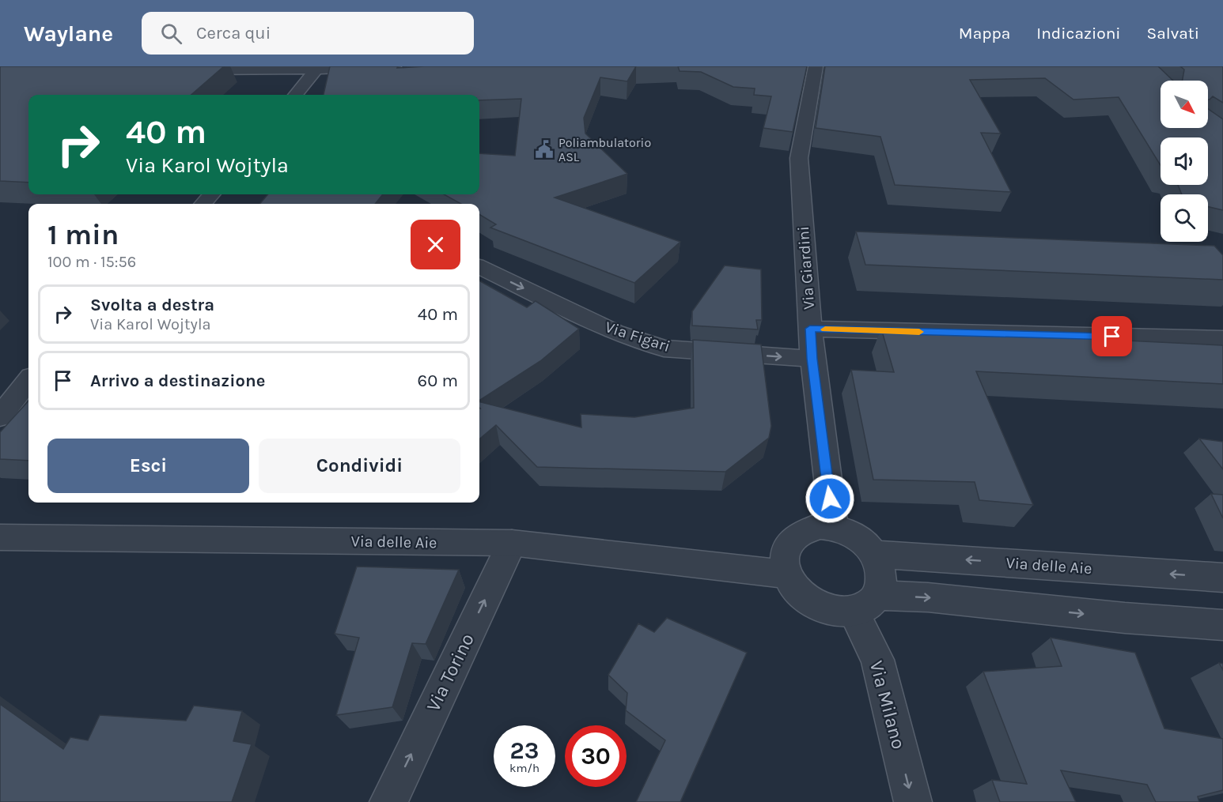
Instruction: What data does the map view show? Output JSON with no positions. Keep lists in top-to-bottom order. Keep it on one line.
{"streets":{"street":["Via Giardini","Via Figari","Via delle Aie","Via Torino","Via Milano"]},"crossings":[["Via Giardini","Via Figari"],["Via Giardini","Via delle Aie"],["Via Giardini","Via Milano"],["Via delle Aie","Via Torino"],["Via delle Aie","Via Milano"]],"one_way":["Via Figari","Via Torino","Via Milano"],"places":{"public building":["Poliambulatorio ASL"]},"north":"bottom right","page":{"header":"Waylane","search":"Cerca qui","nav":["Mappa","Indicazioni","Salvati"],"turn":["40 m","Via Karol Wojtyla"],"heading":["1 min","100 m · 15:56"],"list":[{"name":"Svolta a destra","note":"Via Karol Wojtyla","value":"40 m"},{"name":"Arrivo a destinazione","value":"60 m"}],"buttons":["Esci","Condividi"],"speed":"23 km/h","limit":"30"}}
